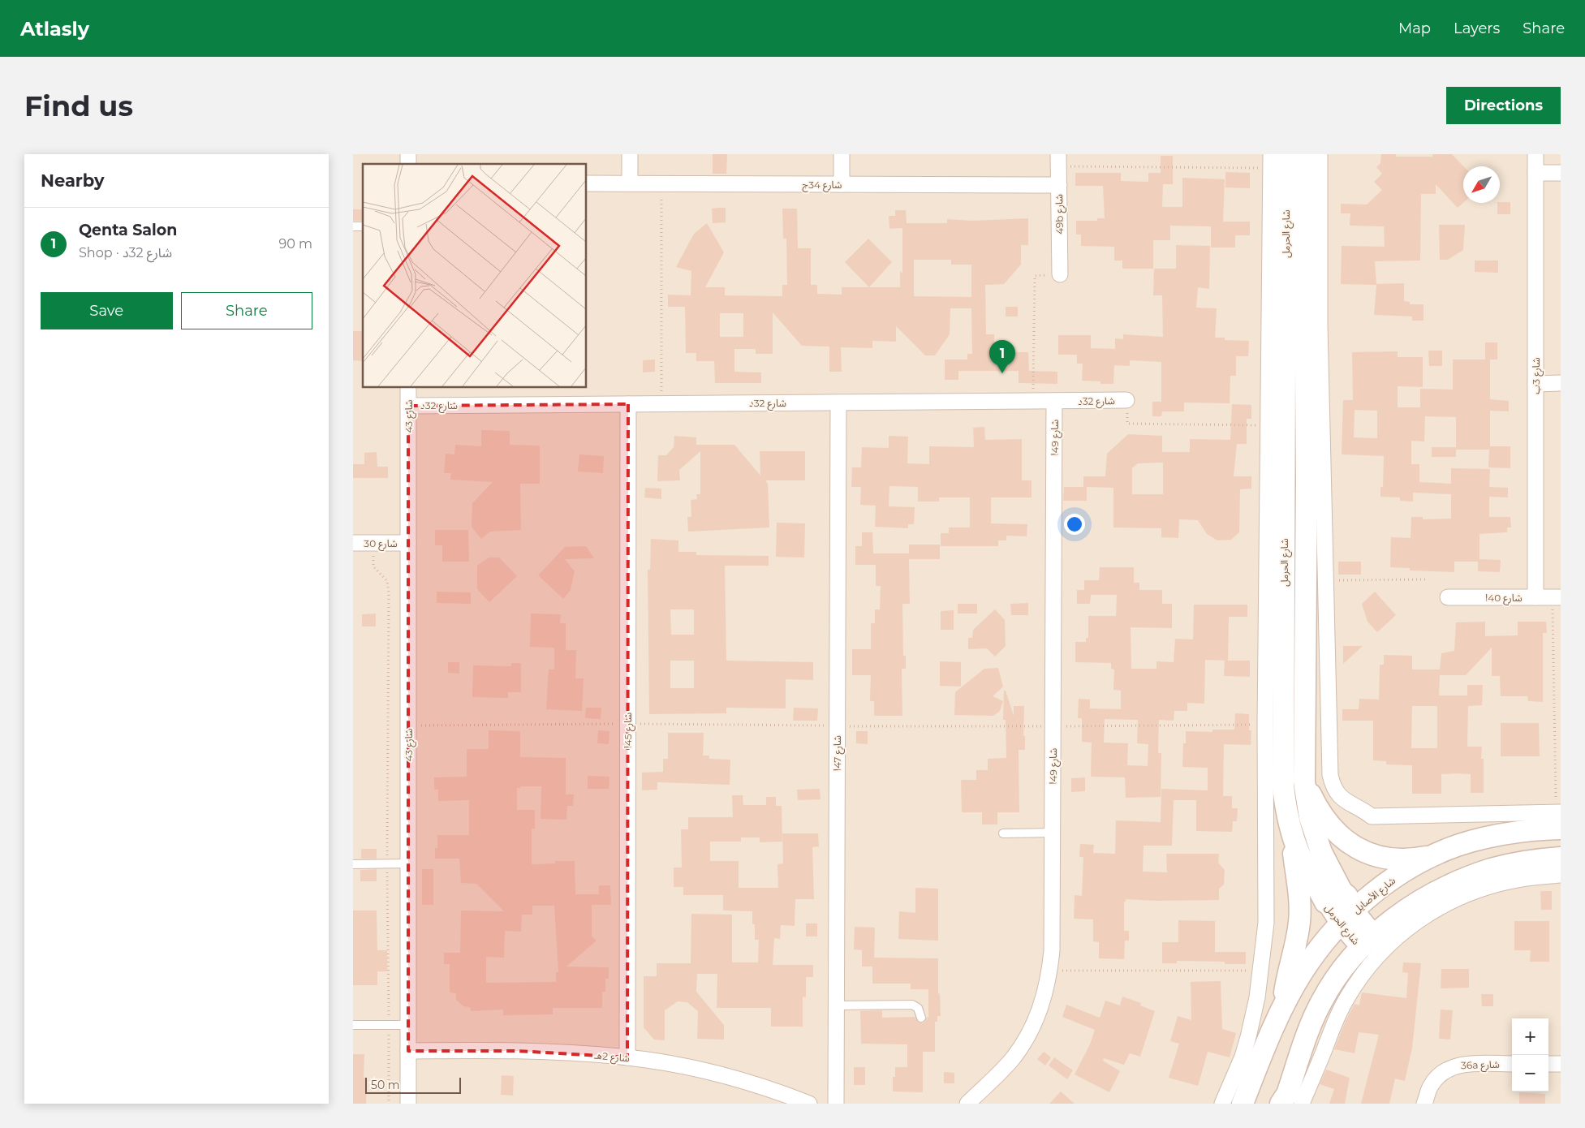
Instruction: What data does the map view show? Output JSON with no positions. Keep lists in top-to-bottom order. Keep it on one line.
{"streets":{"street":["شارع 34ج","49b شارع","شارع الحرمل","شارع 3ب","شارع 32د","شارع 43","شارع 49ا","شارع 30","شارع 40ا","شارع 45ا","شارع 47ا","شارع الأصايل","شارع 2هـ","36a شارع"]},"crossings":[["شارع 34ج","49b شارع"],["شارع الحرمل","شارع الأصايل"],["شارع 3ب","شارع 40ا"],["شارع 32د","شارع 43"],["شارع 32د","شارع 49ا"],["شارع 32د","شارع 45ا"],["شارع 32د","شارع 47ا"],["شارع 43","شارع 30"],["شارع 43","شارع 2هـ"],["شارع 45ا","شارع 2هـ"]],"scale_bar":"50 m","north":"bottom left","page":{"header":"Atlasly","nav":["Map","Layers","Share"],"buttons":["Directions",["Save","Share"]],"title":"Find us","heading":"Nearby","list":[{"mark":"1","name":"Qenta Salon","note":"Shop · شارع 32د","value":"90 m"}],"pins":"1","map_buttons":["+","−"],"scale":"50 m"}}
